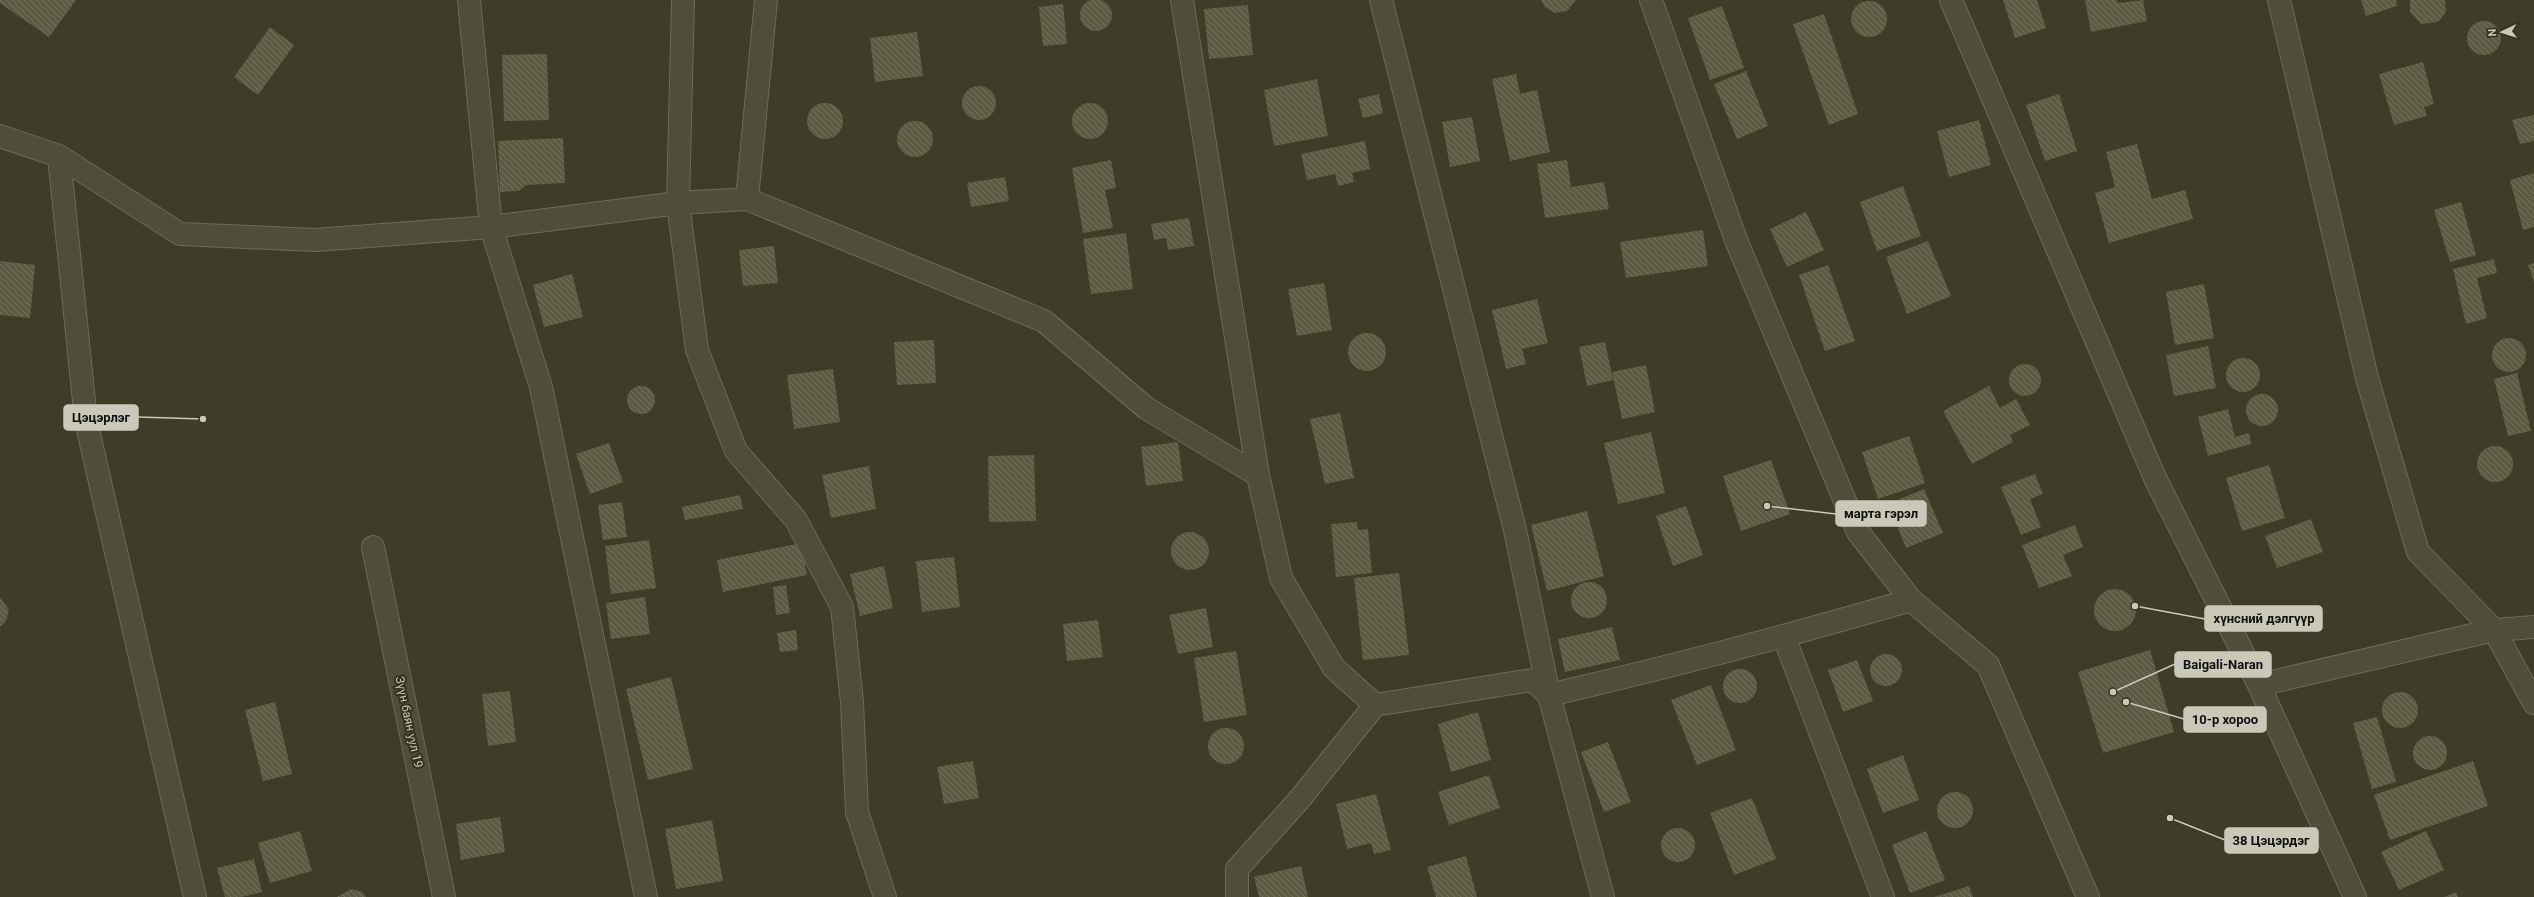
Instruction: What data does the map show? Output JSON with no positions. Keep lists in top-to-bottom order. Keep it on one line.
{"streets":{"street":["Зүүн баян уул 19"]},"places":["Цэцэрлэг","марта гэрэл","хүнсний дэлгүүр","Baigali-Naran","10-р хороо","38 Цэцэрдэг"],"north":"left"}
